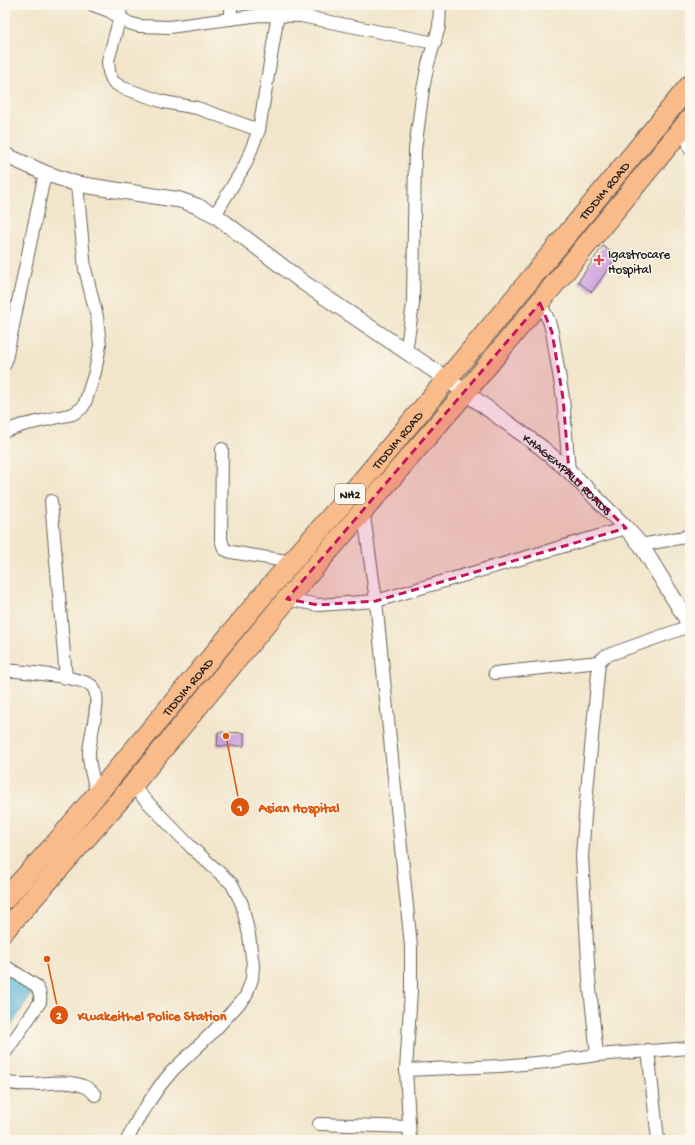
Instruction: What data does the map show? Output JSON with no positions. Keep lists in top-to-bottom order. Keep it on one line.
{"streets":{"highway":["TIDDIM ROAD","NH2"],"street":["KHAGEMPALLI ROADS"]},"crossings":[["TIDDIM ROAD","KHAGEMPALLI ROADS"]],"places":{"health":["Igastrocare Hospital"],"other":["Asian Hospital","Kwakeithel Police Station"]}}
